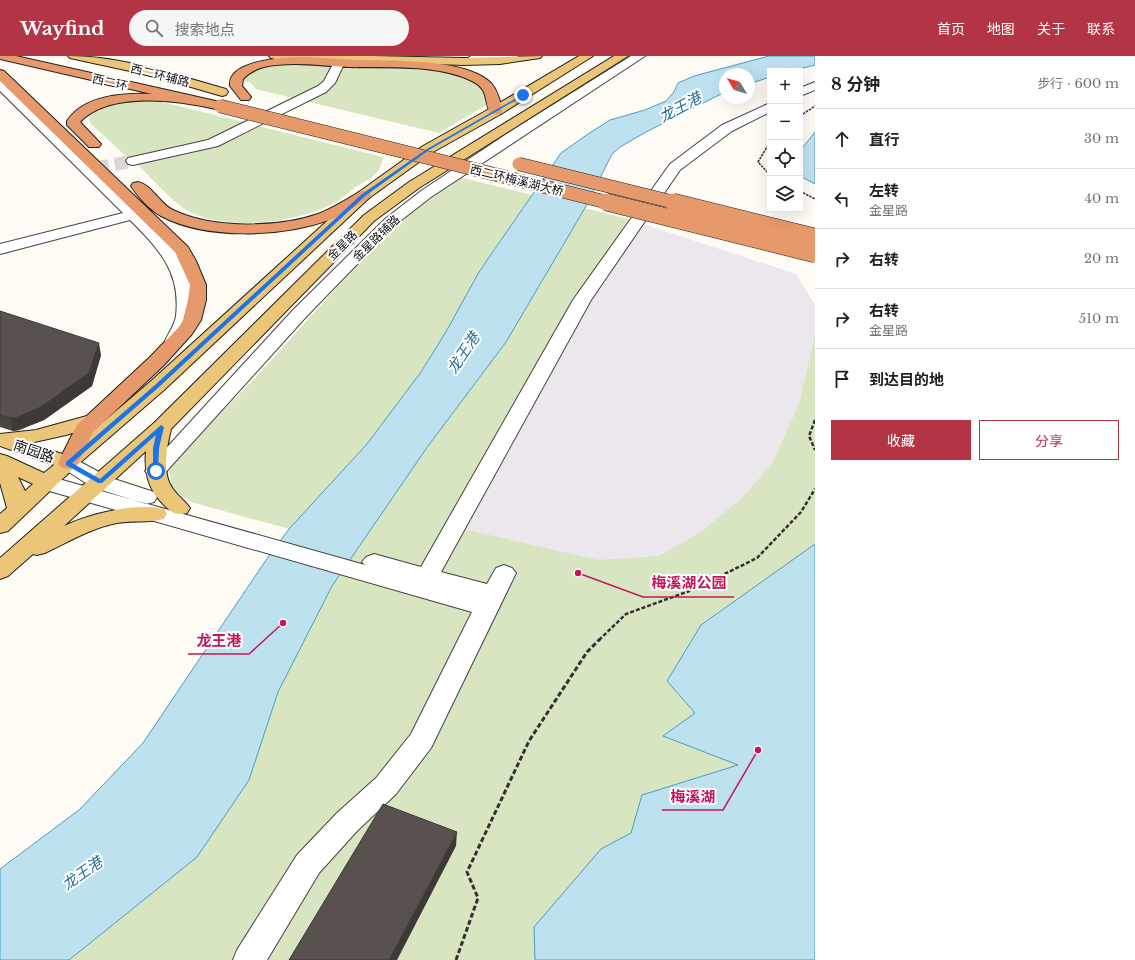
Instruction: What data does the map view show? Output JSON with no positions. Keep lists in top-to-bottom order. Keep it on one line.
{"streets":{"highway":["西二环","西二环梅溪湖大桥"],"main road":["西二环辅路","金星路","南园路"],"street":["金星路辅路"]},"crossings":[["西二环辅路","西二环"],["西二环辅路","西二环梅溪湖大桥"],["西二环","西二环梅溪湖大桥"],["金星路","南园路"]],"water":["龙王港"],"places":["梅溪湖公园","龙王港","梅溪湖"],"north":"top left","page":{"header":"Wayfind","search":"搜索地点","nav":["首页","地图","关于","联系"],"heading":["8 分钟","步行 · 600 m"],"map_buttons":["+","−"],"list":[["直行","30 m"],["左转","金星路","40 m"],["右转","20 m"],["右转","金星路","510 m"],"到达目的地"],"buttons":["收藏","分享"]}}
